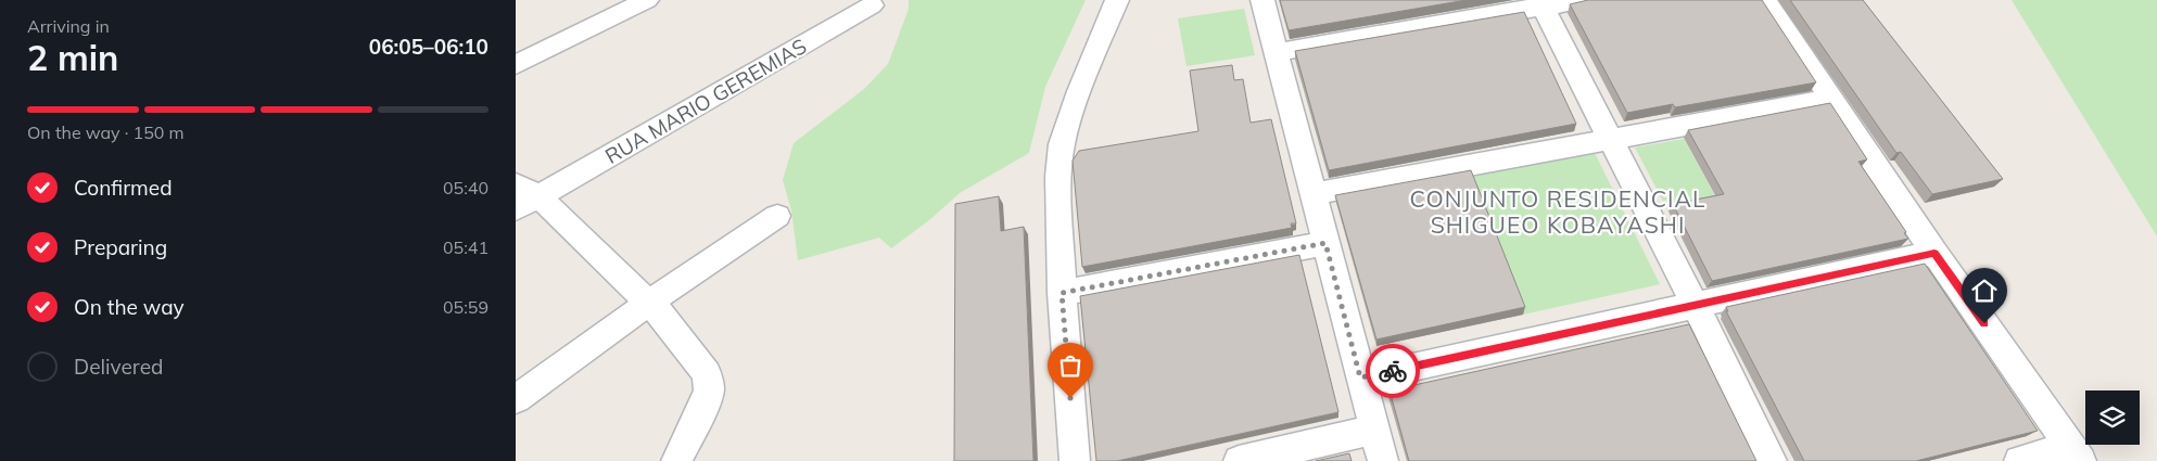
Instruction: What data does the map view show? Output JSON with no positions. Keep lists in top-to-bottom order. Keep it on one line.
{"streets":{"street":["RUA MARIO GEREMIAS"]},"districts":["CONJUNTO RESIDENCIAL SHIGUEO KOBAYASHI"],"page":{"heading":["2 min","Arriving in","06:05–06:10"],"bar":"On the way · 150 m","list":[["Confirmed","05:40"],["Preparing","05:41"],["On the way","05:59"],"Delivered"]}}
